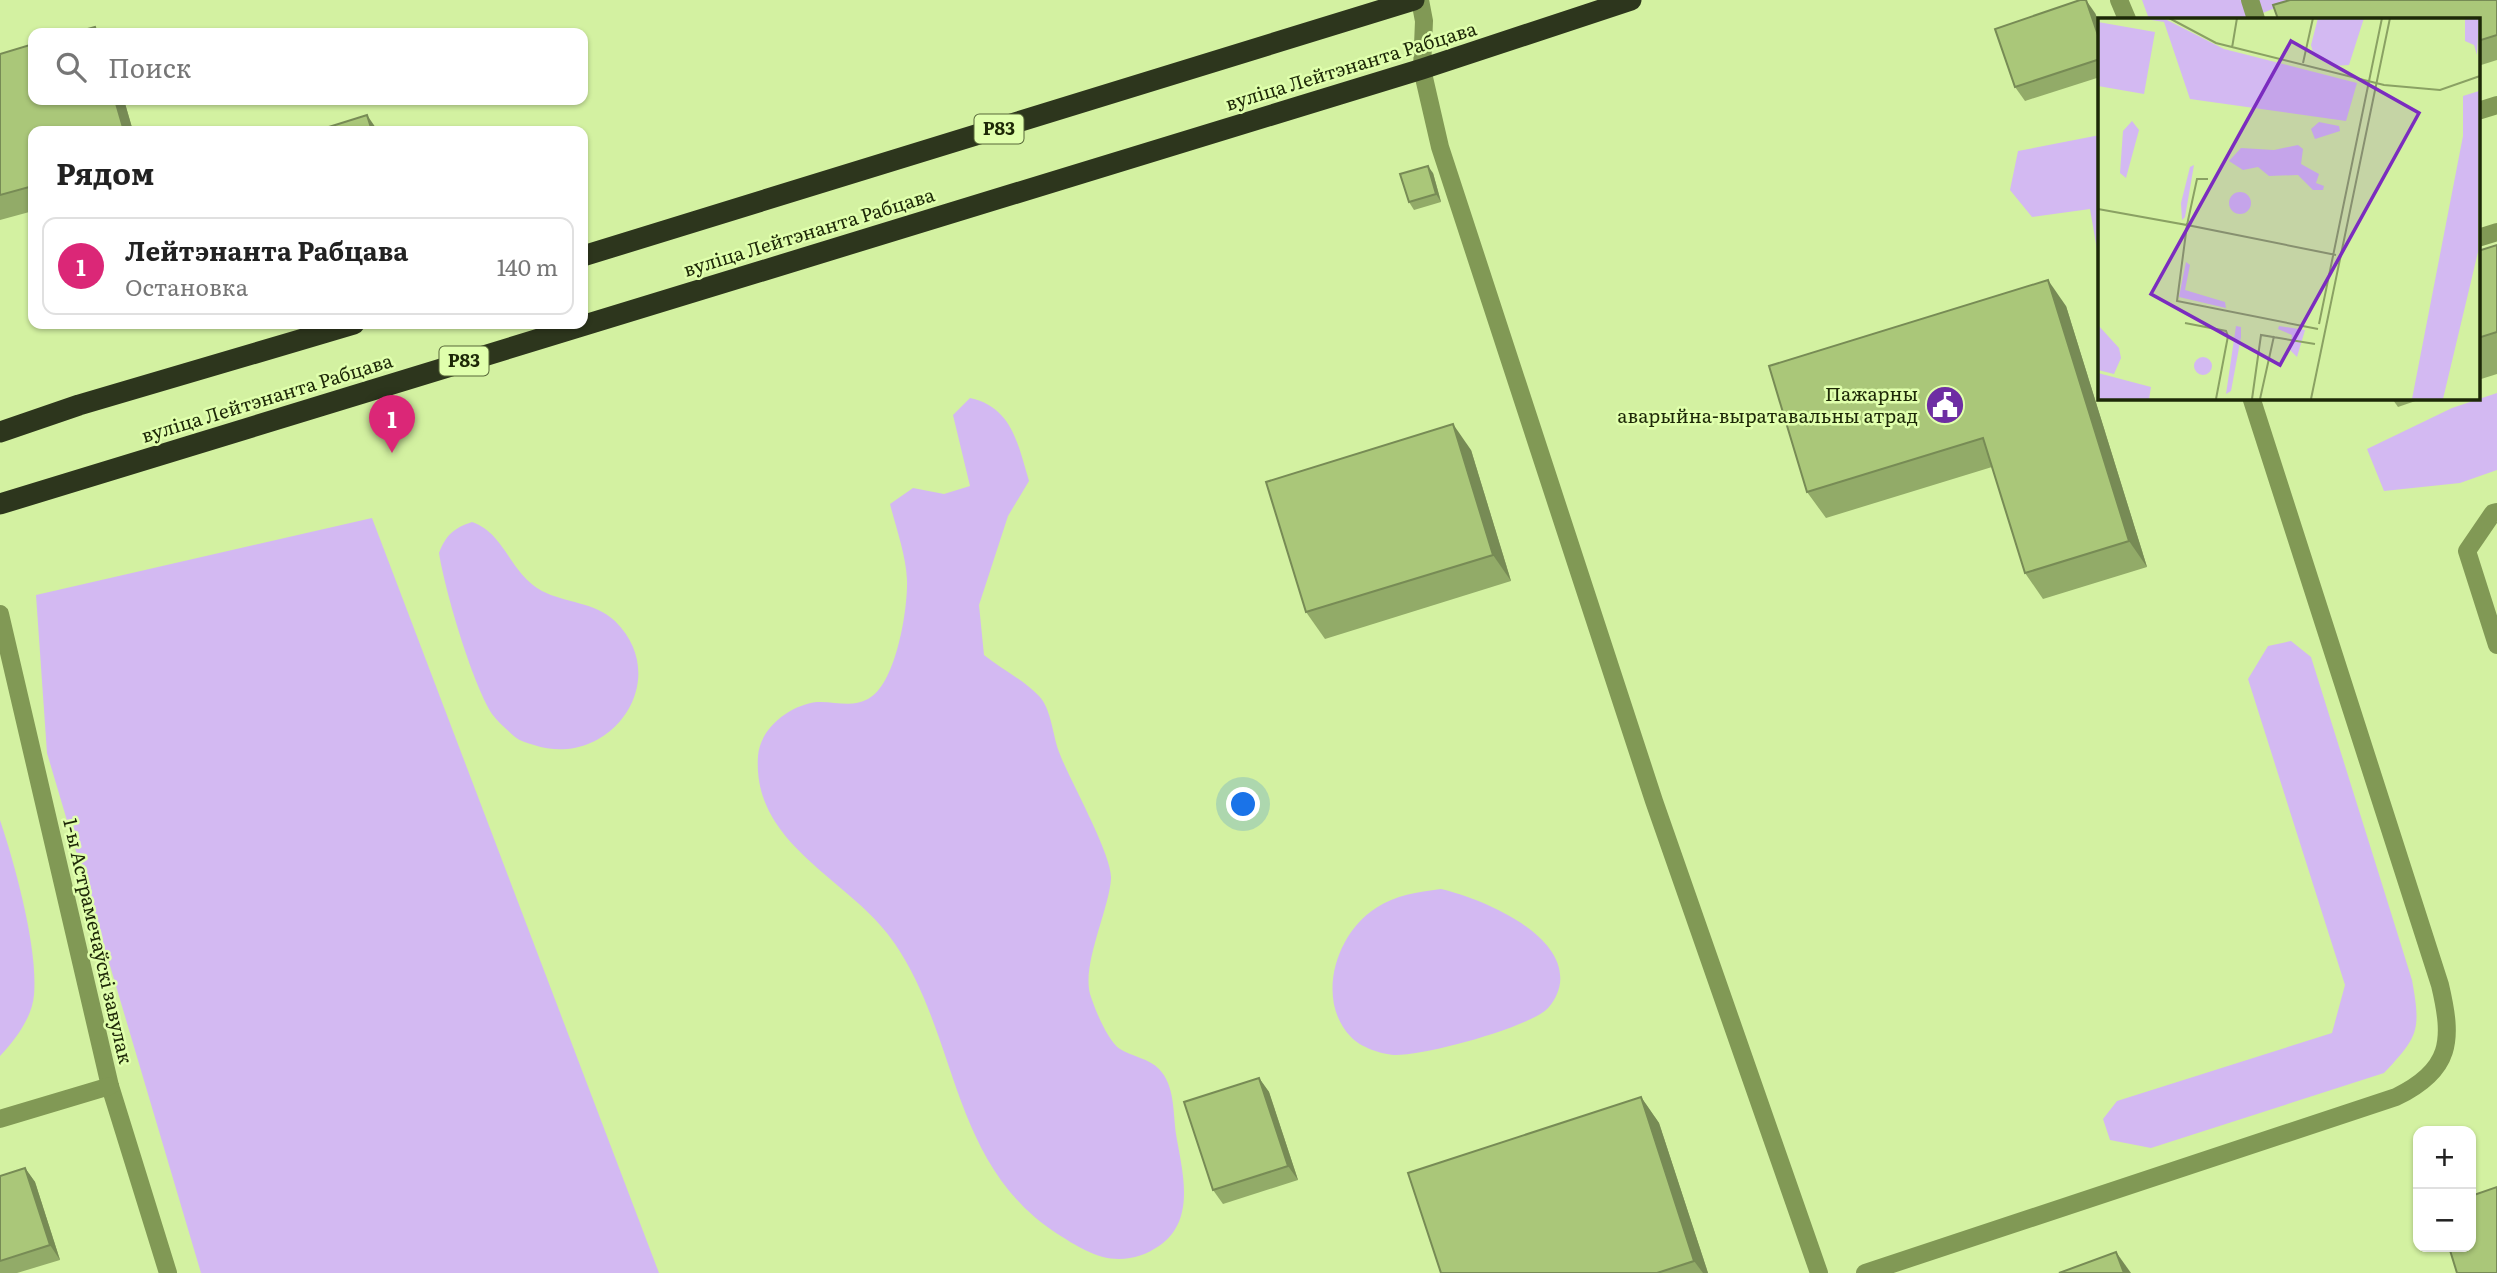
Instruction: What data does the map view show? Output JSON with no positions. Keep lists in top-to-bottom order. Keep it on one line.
{"streets":{"highway":["вуліца Лейтэнанта Рабцава","Р83"],"street":["1-ы Астрамечаўскі завулак"]},"places":{"public building":["Пажарны аварыйна-выратавальны атрад"]},"page":{"search":"Поиск","heading":"Рядом","list":[{"mark":"1","name":"Лейтэнанта Рабцава","note":"Остановка","value":"140 m"}],"pins":"1","map_buttons":["+","−"]}}
